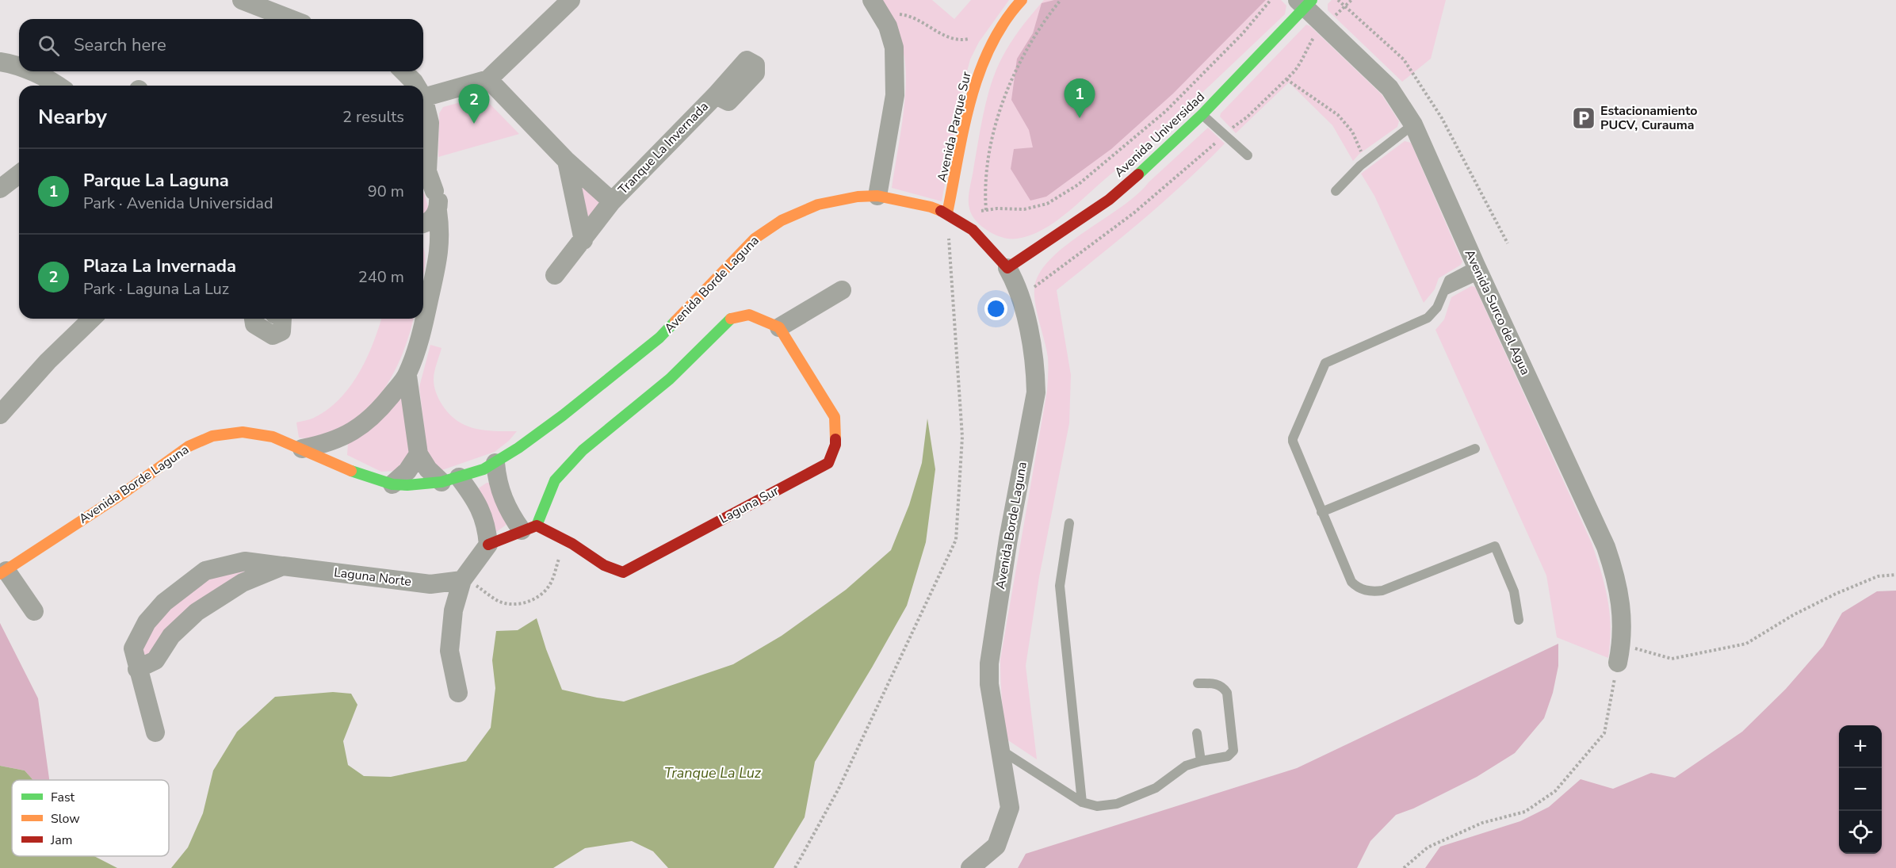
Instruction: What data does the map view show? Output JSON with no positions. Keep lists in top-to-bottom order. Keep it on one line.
{"streets":{"street":["Avenida Parque Sur","Avenida Universidad","Tranque La Invernada","Avenida Borde Laguna","Avenida Surco del Agua","Laguna Sur","Laguna Norte"]},"crossings":[["Avenida Parque Sur","Avenida Borde Laguna"],["Avenida Universidad","Avenida Borde Laguna"],["Avenida Universidad","Avenida Surco del Agua"]],"water":["Tranque La Luz"],"places":{"parking":["Estacionamiento PUCV, Curauma"]},"legend":["Fast","Slow","Jam"],"page":{"search":"Search here","pins":["1","2"],"heading":["Nearby","2 results"],"list":[{"mark":"1","name":"Parque La Laguna","note":"Park · Avenida Universidad","value":"90 m"},{"mark":"2","name":"Plaza La Invernada","note":"Park · Laguna La Luz","value":"240 m"}],"map_buttons":["+","−"]}}
